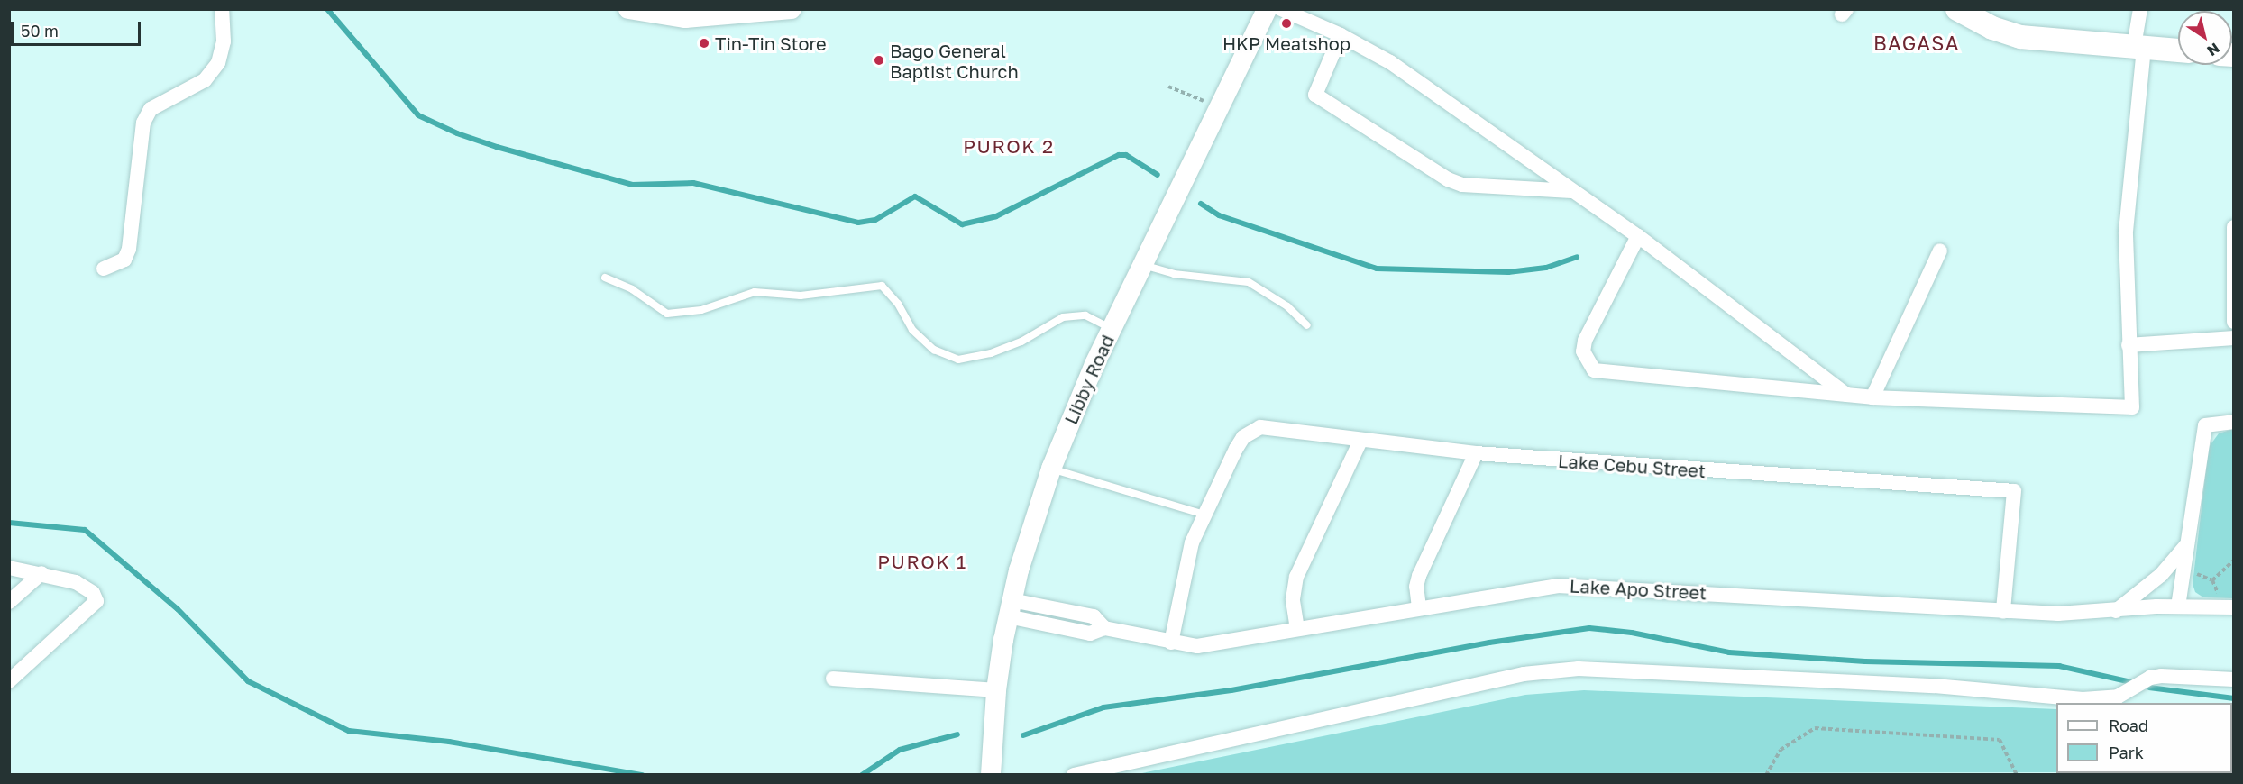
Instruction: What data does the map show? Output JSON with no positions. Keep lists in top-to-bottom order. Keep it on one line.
{"streets":{"main road":["Libby Road"],"street":["Lake Cebu Street","Lake Apo Street"]},"crossings":[["Libby Road","Lake Apo Street"],["Lake Cebu Street","Lake Apo Street"]],"districts":["BAGASA","PUROK 2","PUROK 1"],"places":["HKP Meatshop","Tin-Tin Store","Bago General Baptist Church"],"legend":["Road","Park"],"scale_bar":"50 m","north":"bottom right"}
